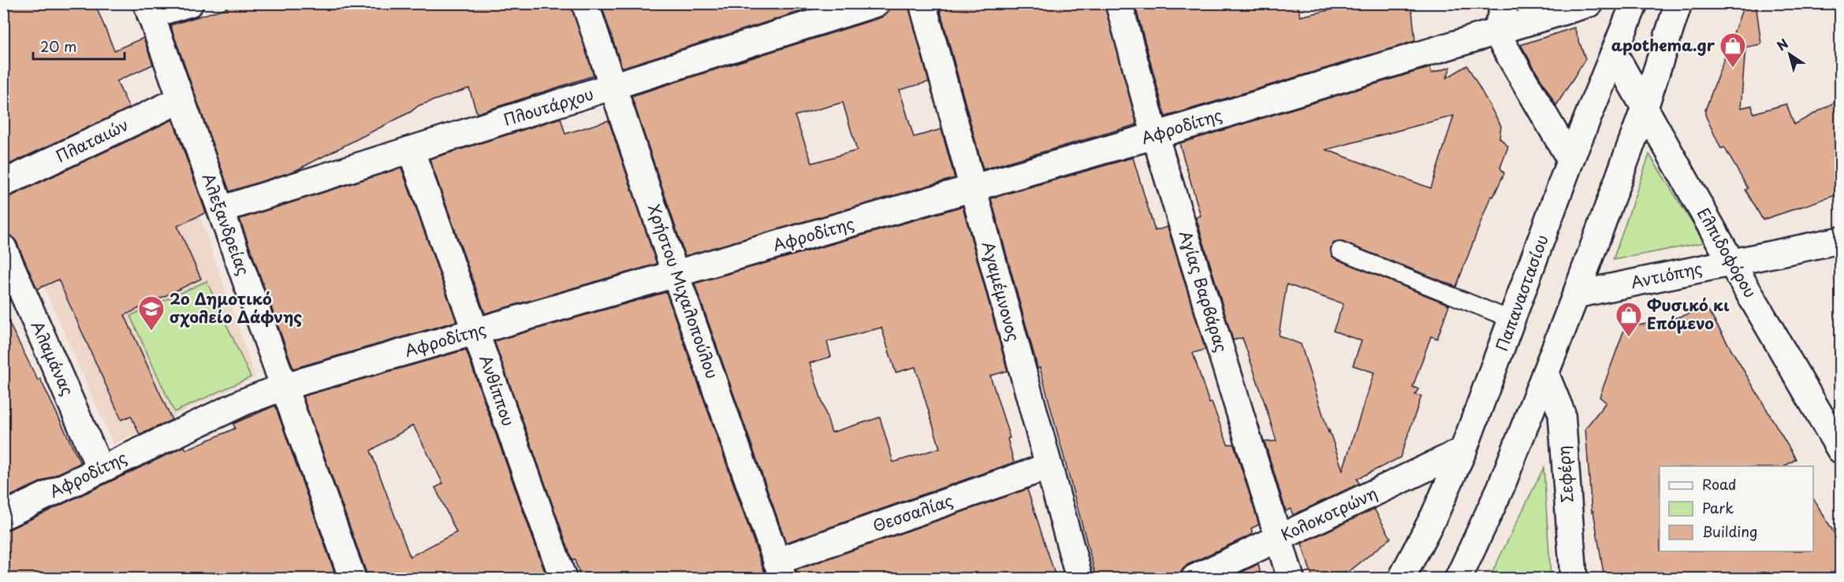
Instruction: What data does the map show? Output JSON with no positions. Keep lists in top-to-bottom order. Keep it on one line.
{"streets":{"street":["Πλουτάρχου","Αφροδίτης","Πλαταιών","Αλεξανδρείας","Ελπιδοφόρου","Αντιόπης","Χρήστου Μιχαλοπούλου","Αγαμέμνονος","Αγίας Βαρβάρας","Παπαναστασίου","Αλαμάνας","Ανθίππου","Σεφέρη","Θεσσαλίας","Κολοκοτρώνη"]},"crossings":[["Πλουτάρχου","Αλεξανδρείας"],["Πλουτάρχου","Χρήστου Μιχαλοπούλου"],["Πλουτάρχου","Ανθίππου"],["Αφροδίτης","Αλεξανδρείας"],["Αφροδίτης","Χρήστου Μιχαλοπούλου"],["Αφροδίτης","Αγαμέμνονος"],["Αφροδίτης","Αγίας Βαρβάρας"],["Αφροδίτης","Αλαμάνας"],["Αφροδίτης","Ανθίππου"],["Πλαταιών","Αλεξανδρείας"],["Ελπιδοφόρου","Αντιόπης"],["Ελπιδοφόρου","Παπαναστασίου"],["Χρήστου Μιχαλοπούλου","Θεσσαλίας"],["Αγαμέμνονος","Θεσσαλίας"],["Αγίας Βαρβάρας","Κολοκοτρώνη"],["Παπαναστασίου","Κολοκοτρώνη"]],"places":{"shop":["apothema.gr","Φυσικό κι Επόμενο"],"school or university":["2ο Δημοτικό σχολείο Δάφνης"]},"legend":["Road","Park","Building"],"scale_bar":"20 m","north":"top left"}
